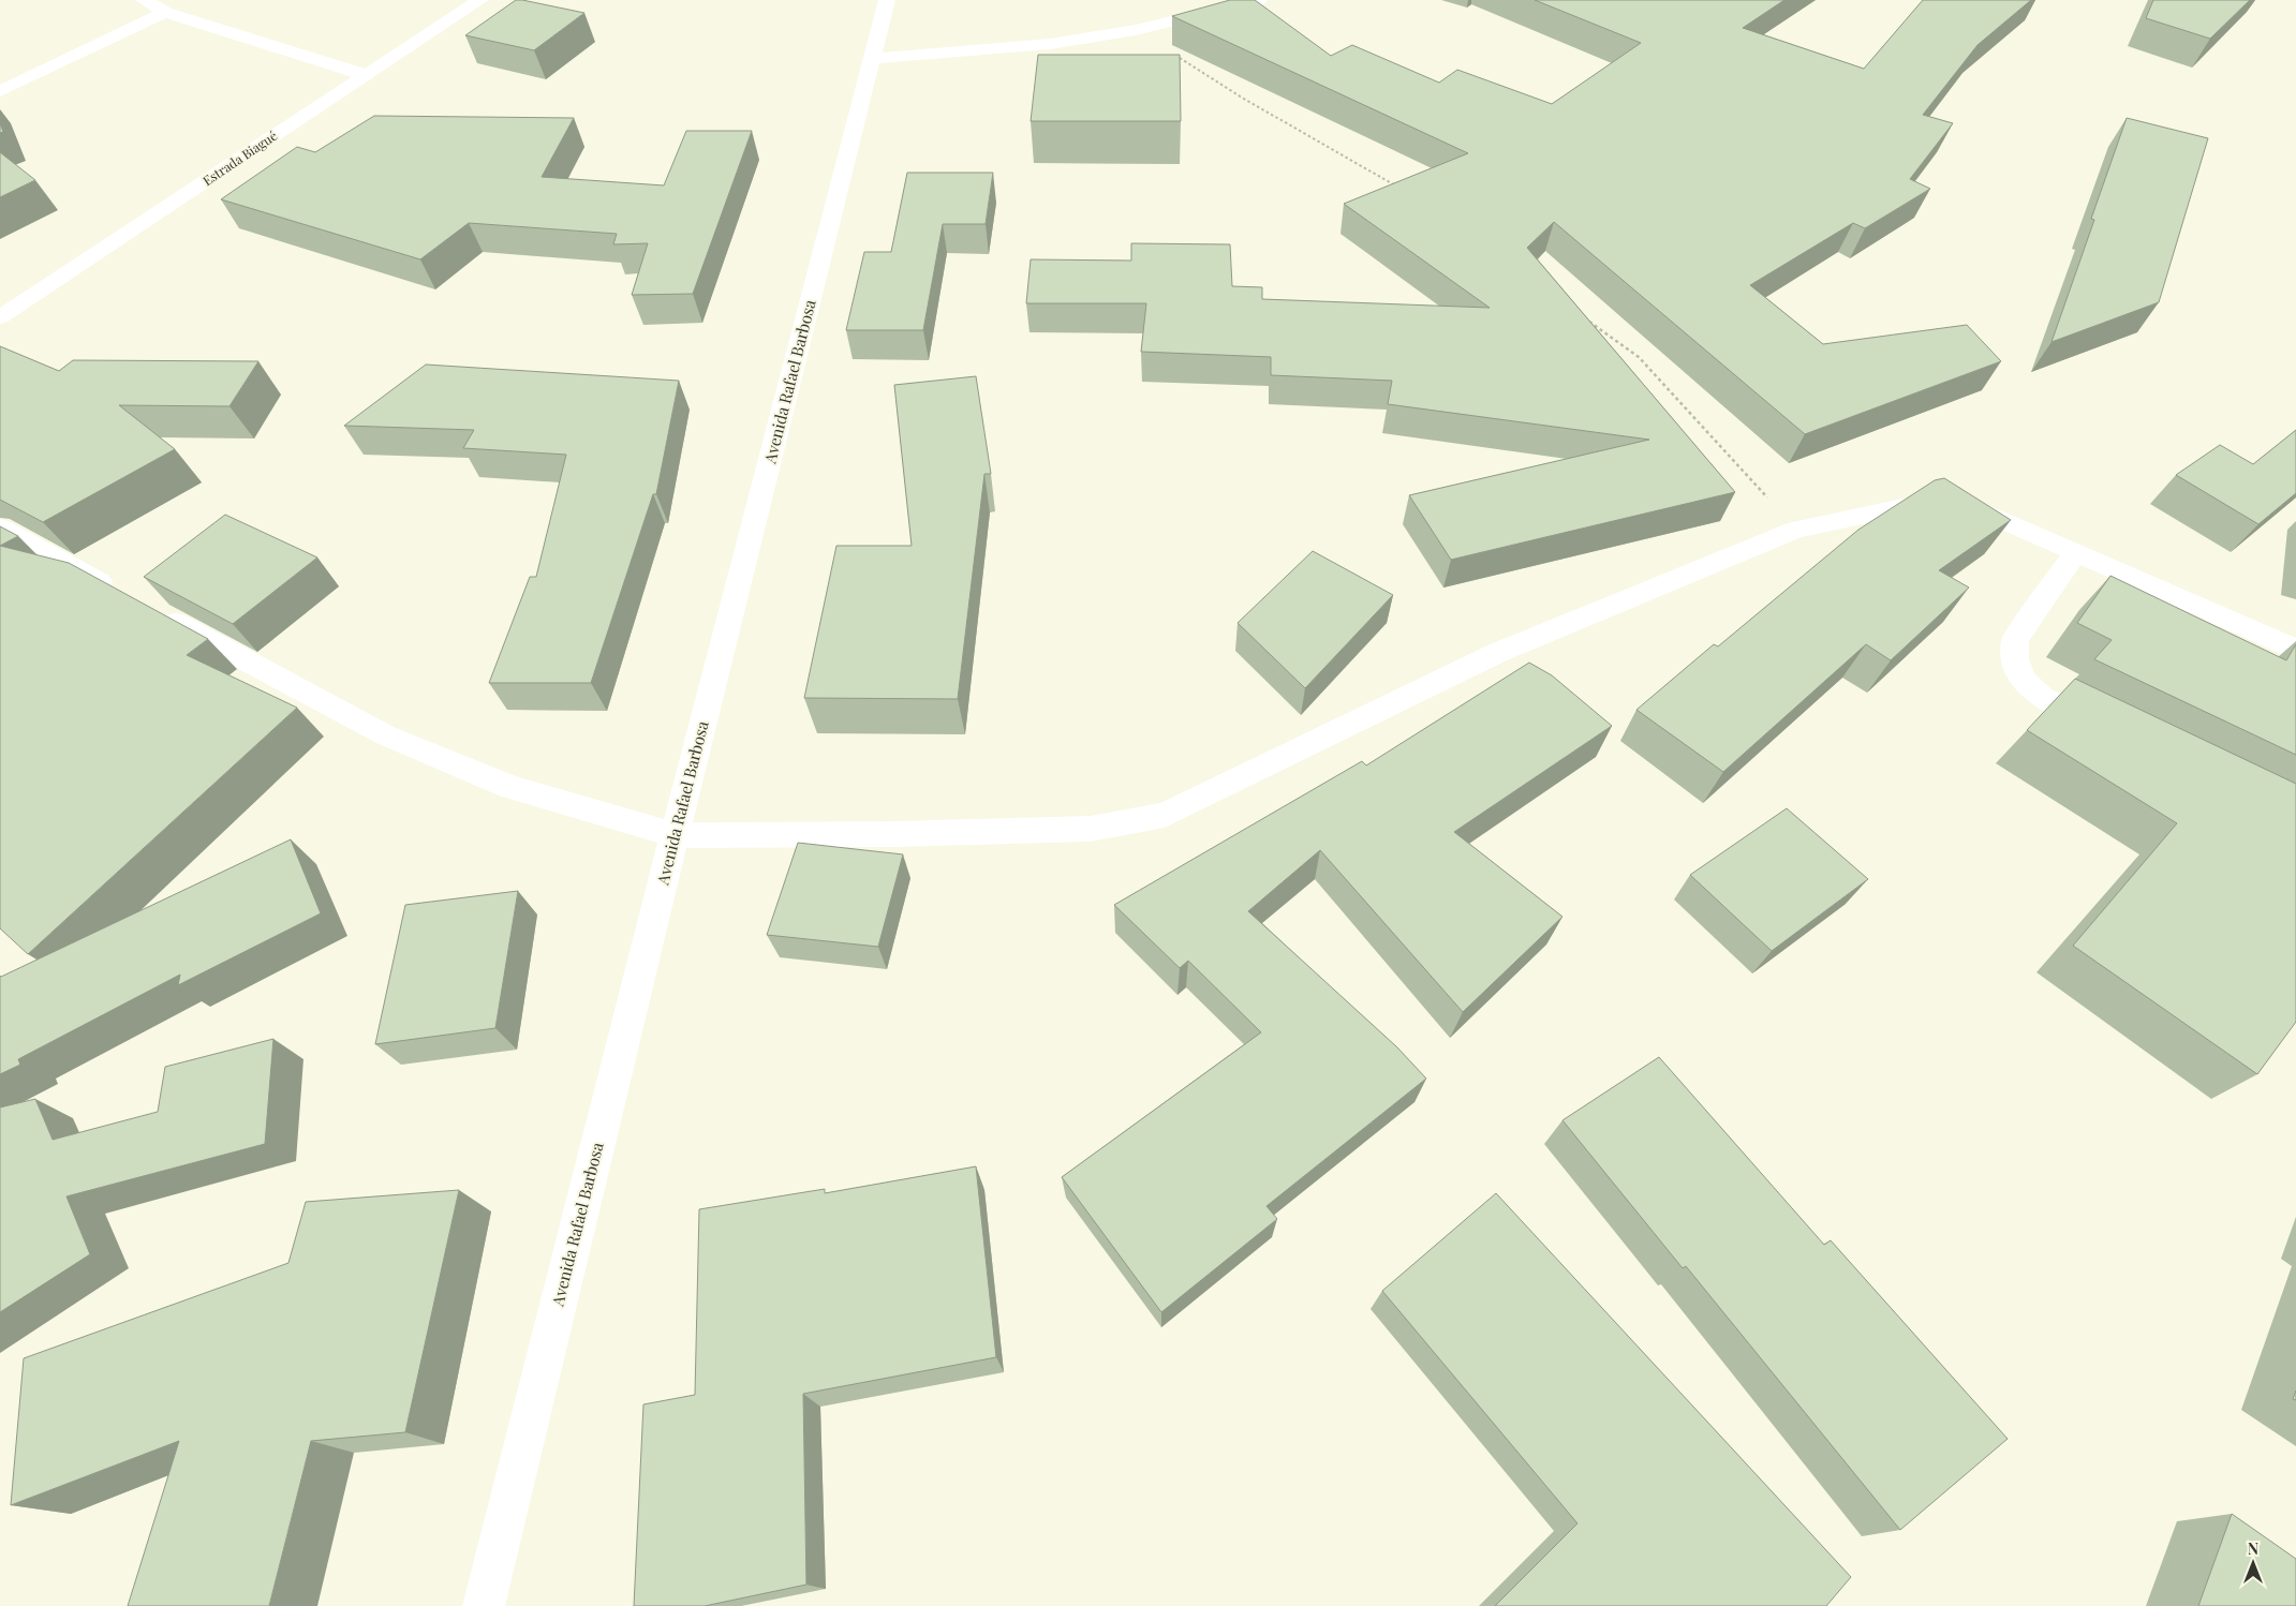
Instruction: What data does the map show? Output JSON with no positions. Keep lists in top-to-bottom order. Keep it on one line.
{"streets":{"street":["Estrada Biagué","Avenida Rafael Barbosa"]},"north":"top"}
